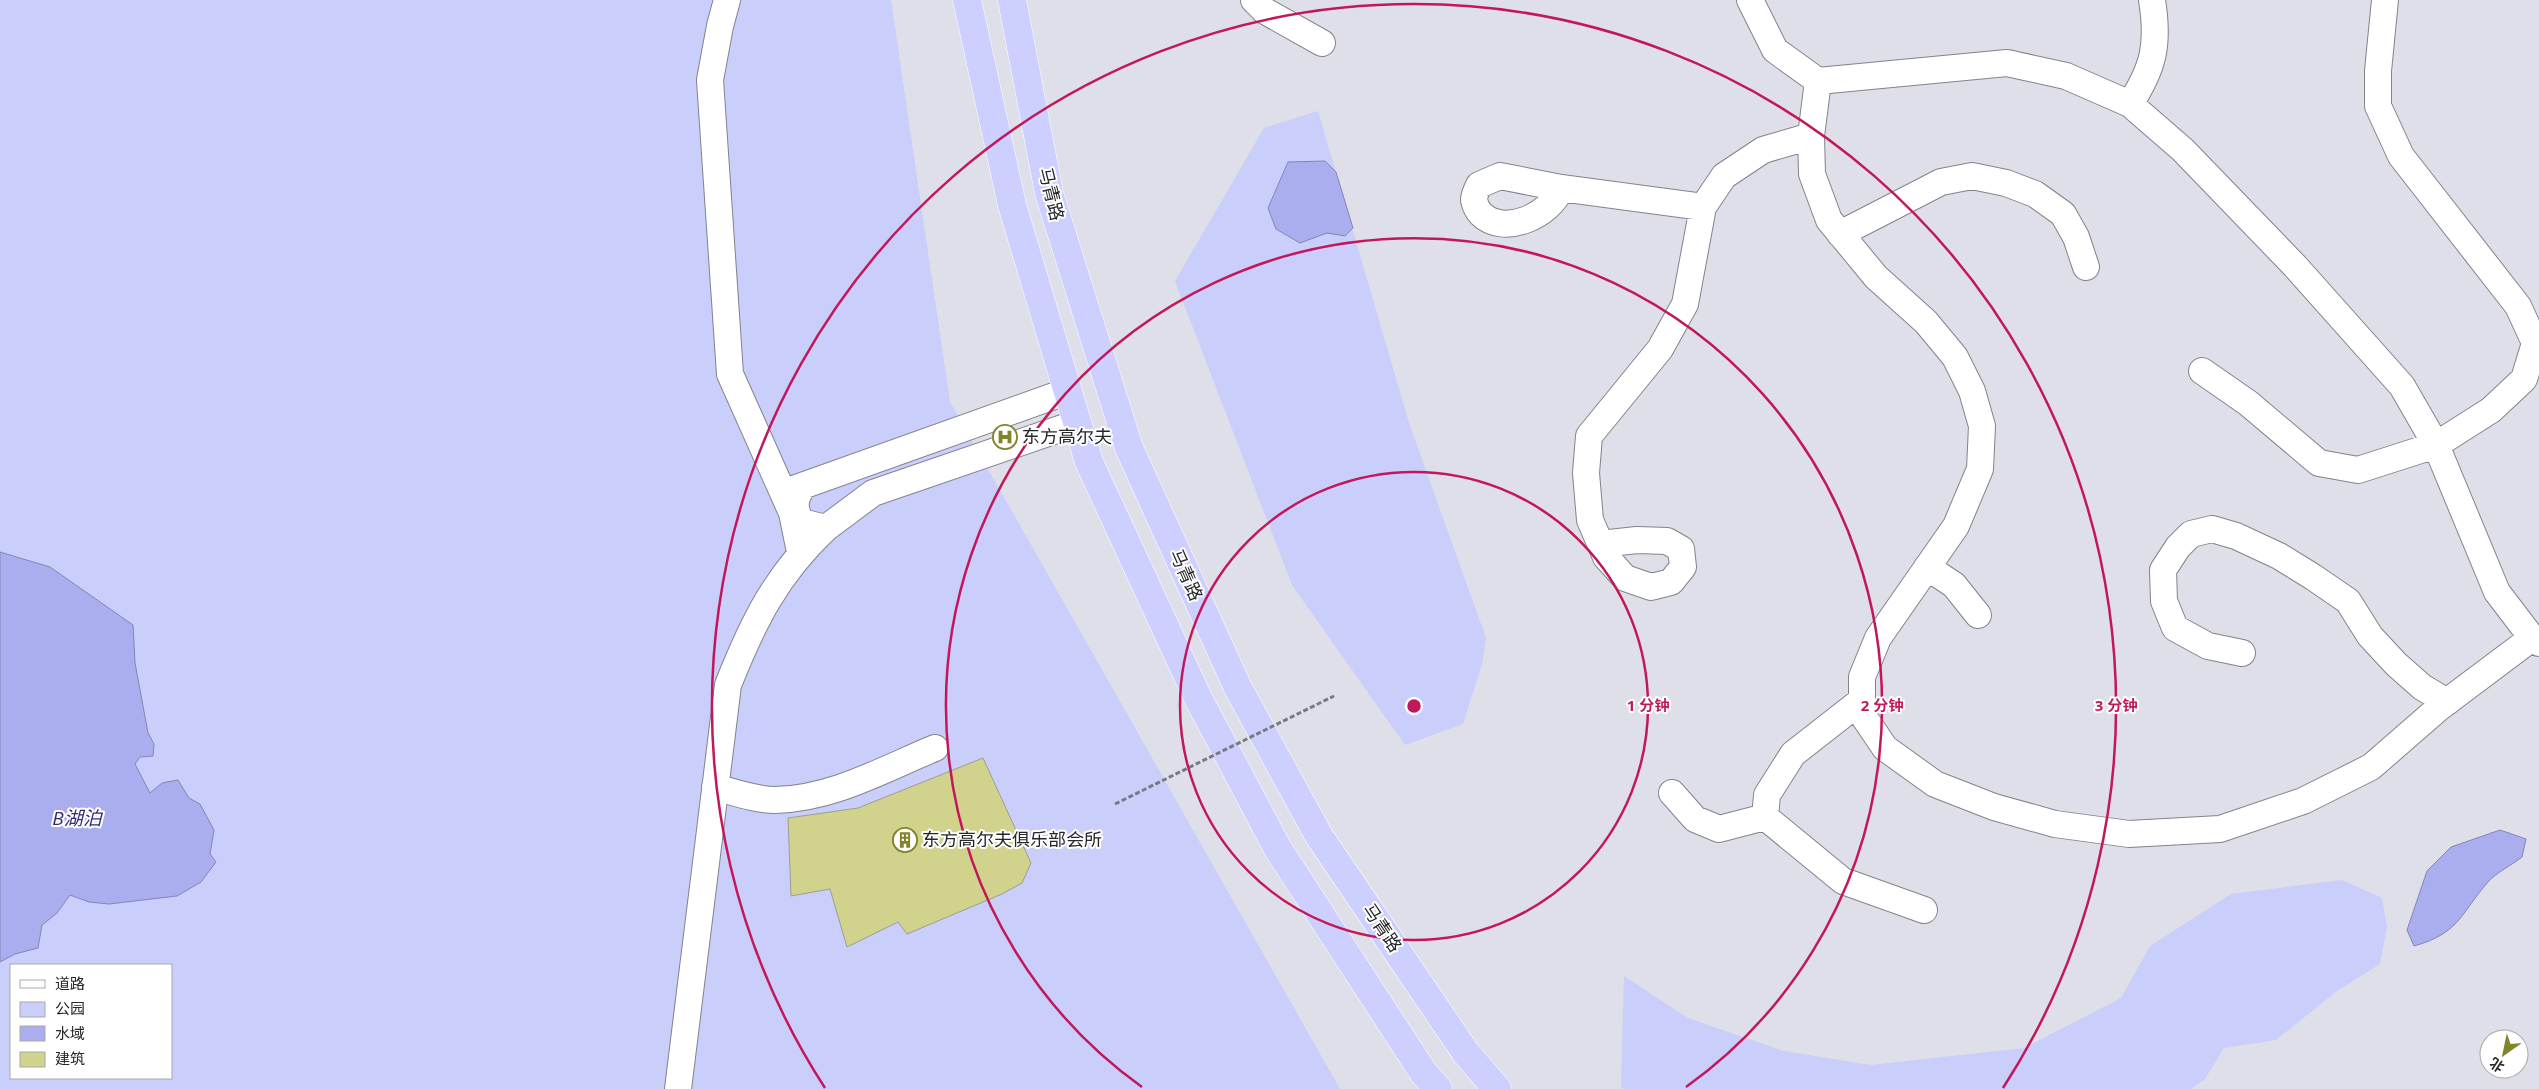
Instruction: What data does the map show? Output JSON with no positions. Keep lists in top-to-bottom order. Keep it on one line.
{"streets":{"highway":["马青路"]},"water":["B湖泊"],"places":{"hospital":["东方高尔夫"],"building":["东方高尔夫俱乐部会所"]},"legend":["道路","公园","水域","建筑"],"north":"bottom left","rings":["1 分钟","2 分钟","3 分钟"]}
